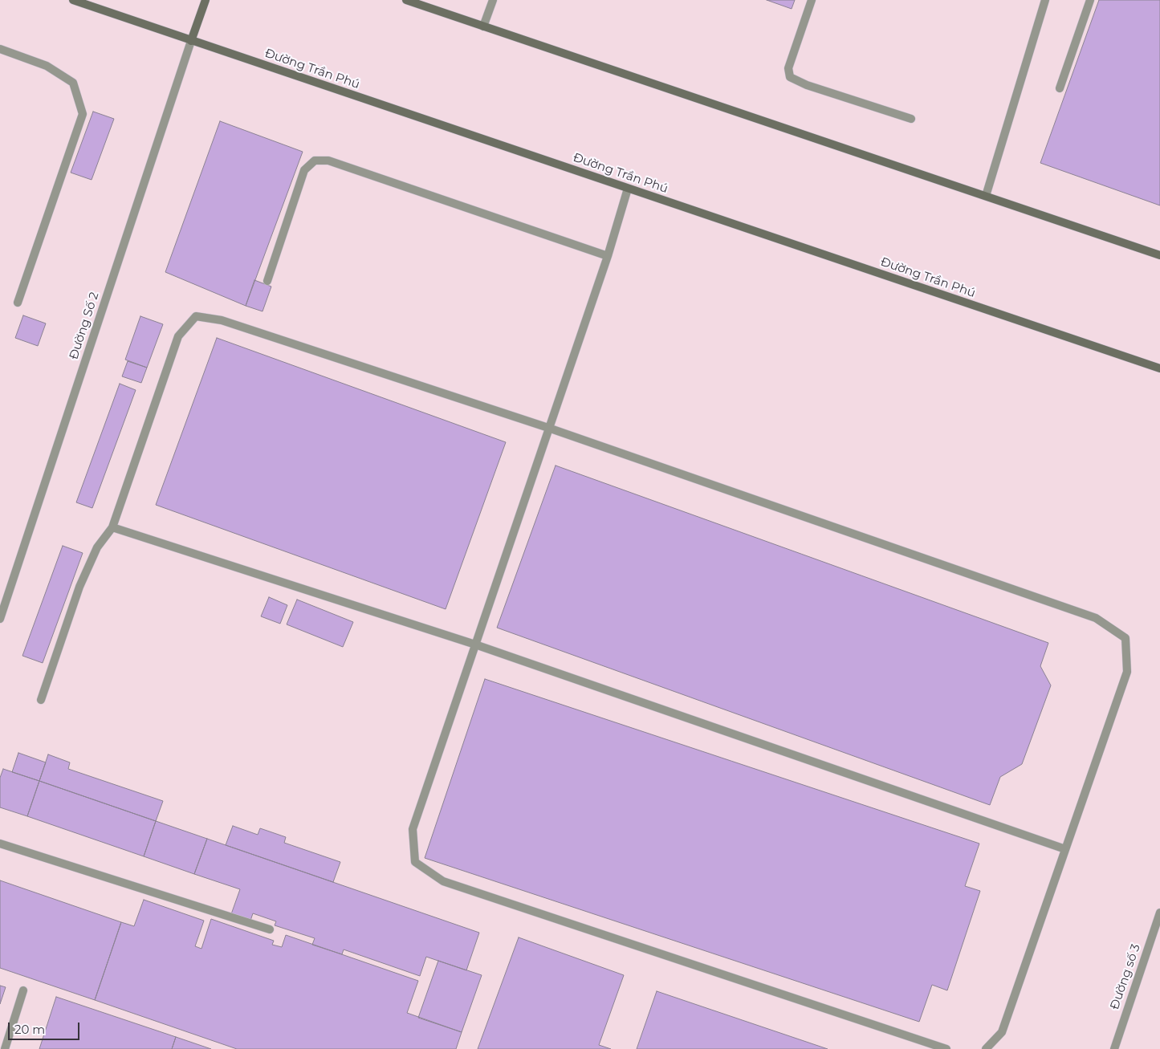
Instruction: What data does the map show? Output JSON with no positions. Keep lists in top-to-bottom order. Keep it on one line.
{"streets":{"main road":["Đường Trần Phú"],"street":["Đường Số 2","Đường số 3"]},"crossings":[["Đường Trần Phú","Đường Số 2"]],"scale_bar":"20 m"}
